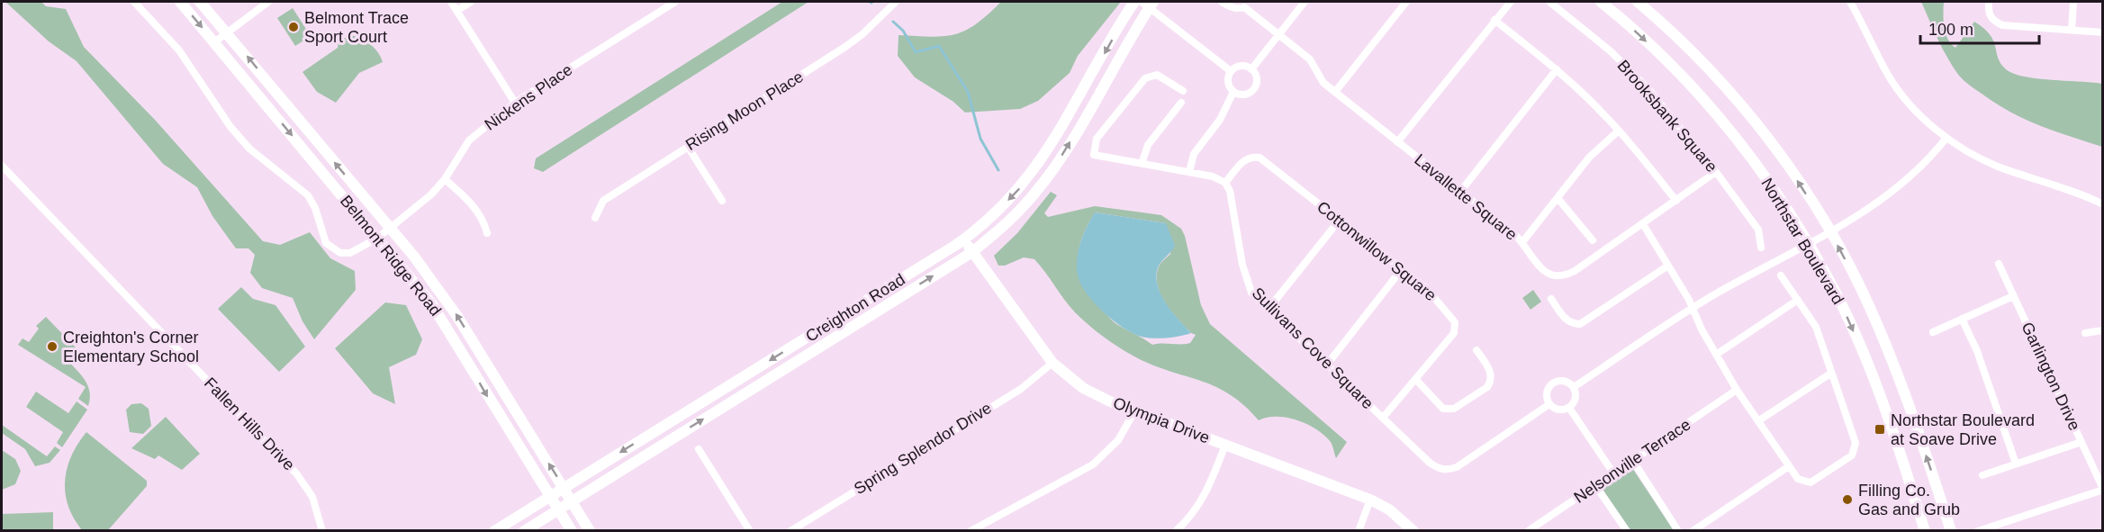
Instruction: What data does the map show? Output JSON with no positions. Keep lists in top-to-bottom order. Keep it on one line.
{"streets":{"main road":["Northstar Boulevard","Belmont Ridge Road","Creighton Road","Olympia Drive"],"street":["Nickens Place","Rising Moon Place","Brooksbank Square","Lavallette Square","Cottonwillow Square","Sullivans Cove Square","Garlington Drive","Fallen Hills Drive","Spring Splendor Drive","Nelsonville Terrace"]},"crossings":[["Nickens Place","Belmont Ridge Road"],["Brooksbank Square","Lavallette Square"],["Cottonwillow Square","Sullivans Cove Square"],["Belmont Ridge Road","Creighton Road"],["Creighton Road","Olympia Drive"],["Olympia Drive","Spring Splendor Drive"]],"places":{"other":["Belmont Trace Sport Court","Creighton's Corner Elementary School","Filling Co. Gas and Grub"],"transit":["Northstar Boulevard at Soave Drive"]},"scale_bar":"100 m"}
